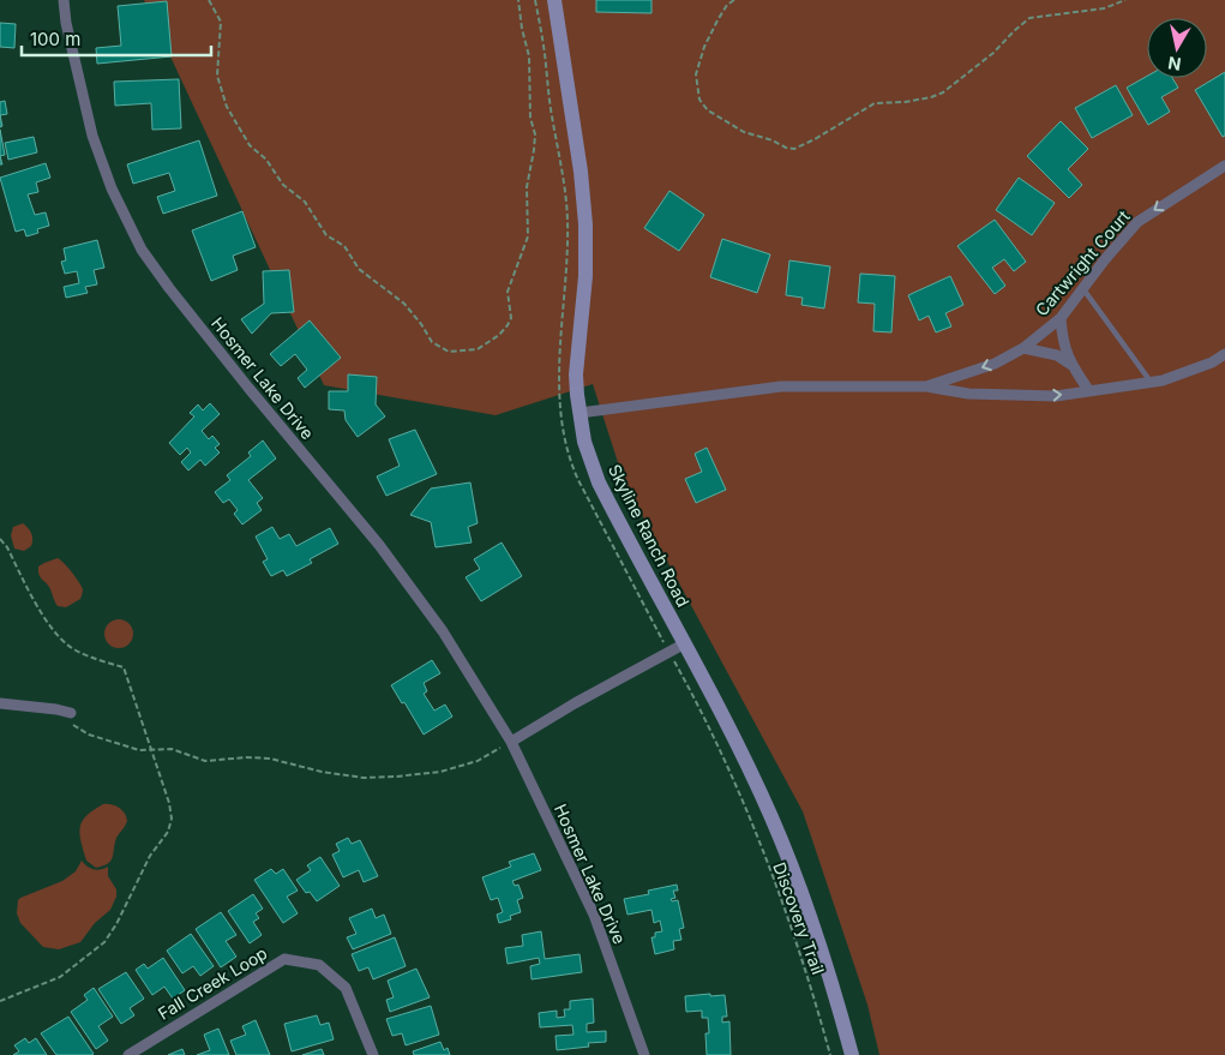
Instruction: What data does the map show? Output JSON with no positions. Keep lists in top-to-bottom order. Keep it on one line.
{"streets":{"street":["Cartwright Court","Hosmer Lake Drive","Skyline Ranch Road","Fall Creek Loop"],"path":["Discovery Trail"]},"crossings":[["Cartwright Court","Skyline Ranch Road"]],"scale_bar":"100 m","north":"bottom"}
